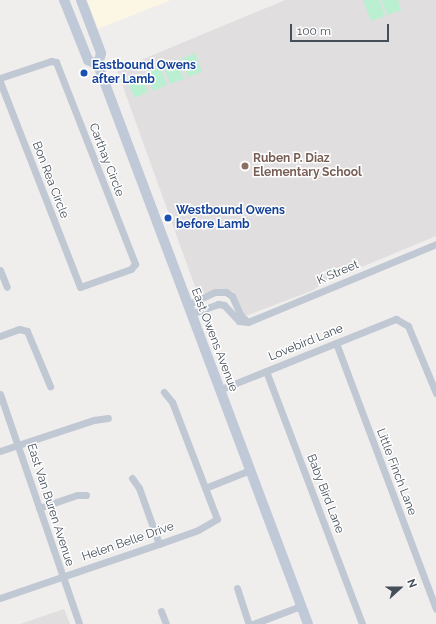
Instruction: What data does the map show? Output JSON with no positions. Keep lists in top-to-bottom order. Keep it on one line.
{"streets":{"main road":["East Owens Avenue"],"street":["Carthay Circle","Bon Rea Circle","K Street","Lovebird Lane","Little Finch Lane","Baby Bird Lane","East Van Buren Avenue","Helen Belle Drive"]},"crossings":[["Carthay Circle","Bon Rea Circle"],["East Owens Avenue","Lovebird Lane"],["Lovebird Lane","Little Finch Lane"],["Lovebird Lane","Baby Bird Lane"],["East Van Buren Avenue","Helen Belle Drive"]],"places":["Eastbound Owens after Lamb","Ruben P. Diaz Elementary School","Westbound Owens before Lamb"],"scale_bar":"100 m","north":"right"}
